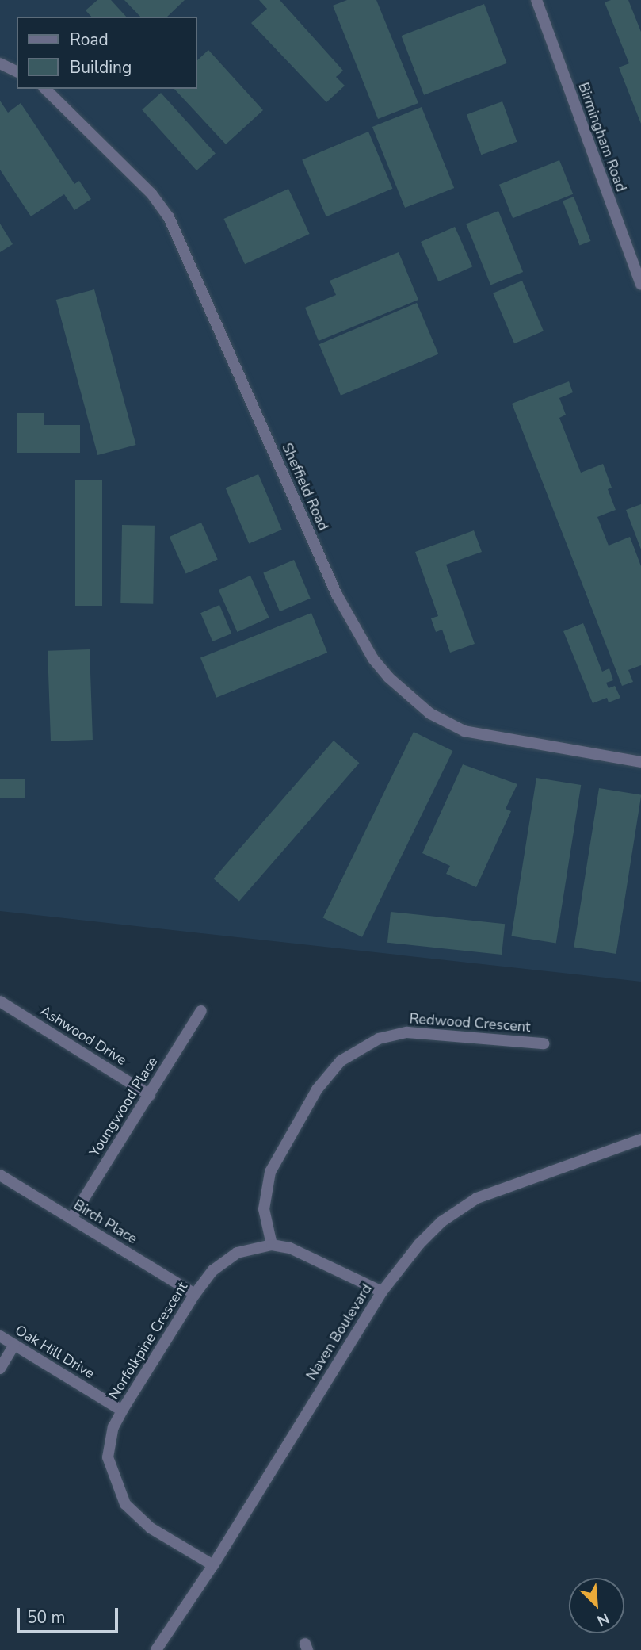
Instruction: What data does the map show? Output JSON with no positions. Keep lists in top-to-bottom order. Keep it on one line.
{"streets":{"street":["Birmingham Road","Sheffield Road","Redwood Crescent","Ashwood Drive","Youngwood Place","Birch Place","Naven Boulevard","Norfolkpine Crescent","Oak Hill Drive"]},"crossings":[["Redwood Crescent","Norfolkpine Crescent"],["Ashwood Drive","Youngwood Place"],["Youngwood Place","Birch Place"],["Birch Place","Norfolkpine Crescent"],["Naven Boulevard","Norfolkpine Crescent"],["Norfolkpine Crescent","Oak Hill Drive"]],"legend":["Road","Building"],"scale_bar":"50 m","north":"bottom right"}
